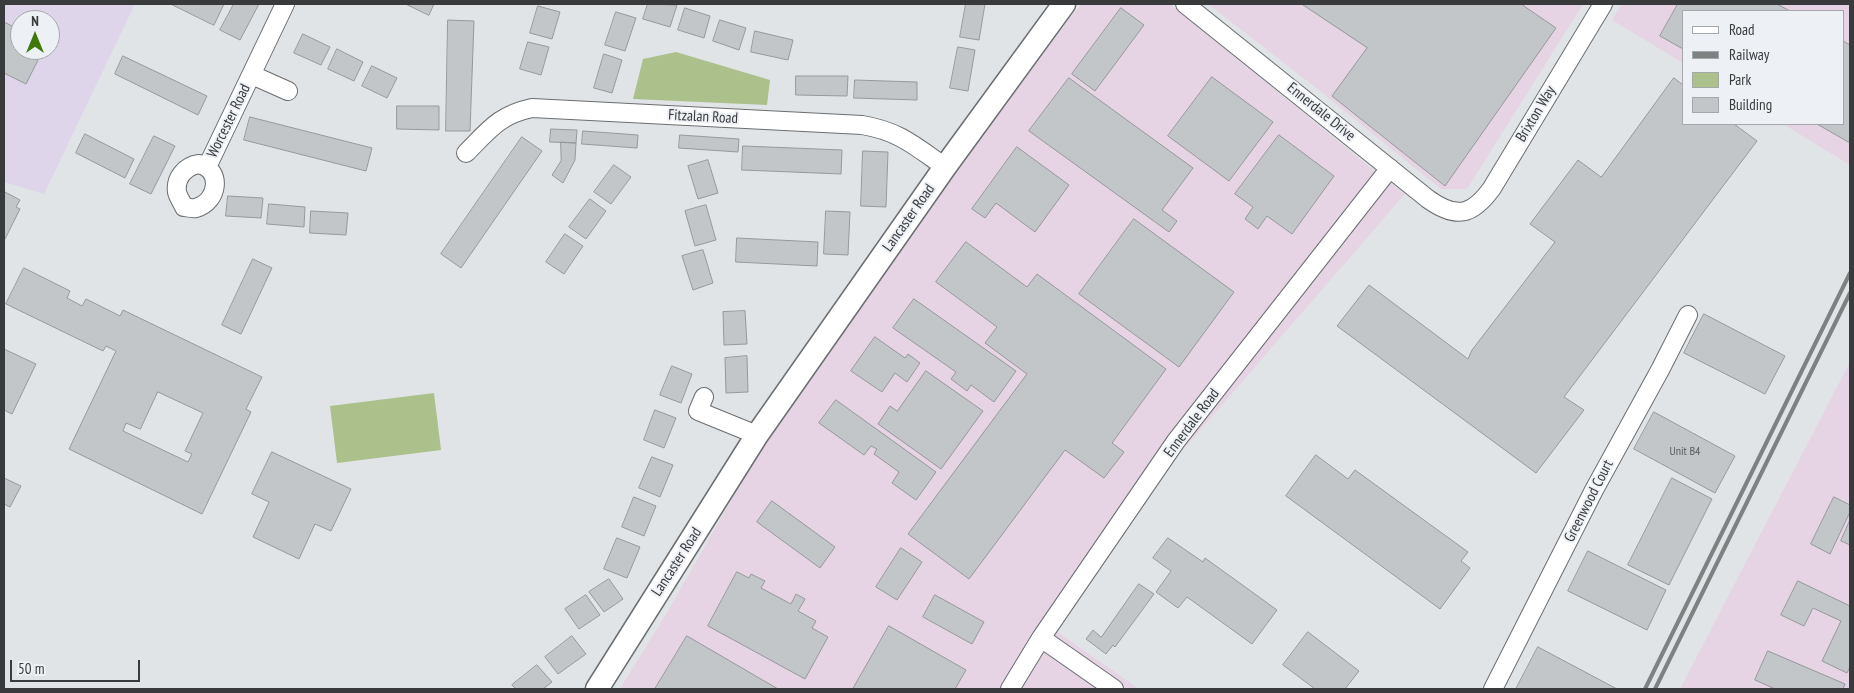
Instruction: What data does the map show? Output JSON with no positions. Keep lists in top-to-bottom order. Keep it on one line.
{"streets":{"street":["Ennerdale Drive","Brixton Way","Fitzalan Road","Worcester Road","Lancaster Road","Ennerdale Road","Greenwood Court"]},"crossings":[["Ennerdale Drive","Brixton Way"],["Ennerdale Drive","Ennerdale Road"],["Fitzalan Road","Lancaster Road"]],"house_numbers":["Unit B4"],"legend":["Road","Railway","Park","Building"],"scale_bar":"50 m","north":"top"}
